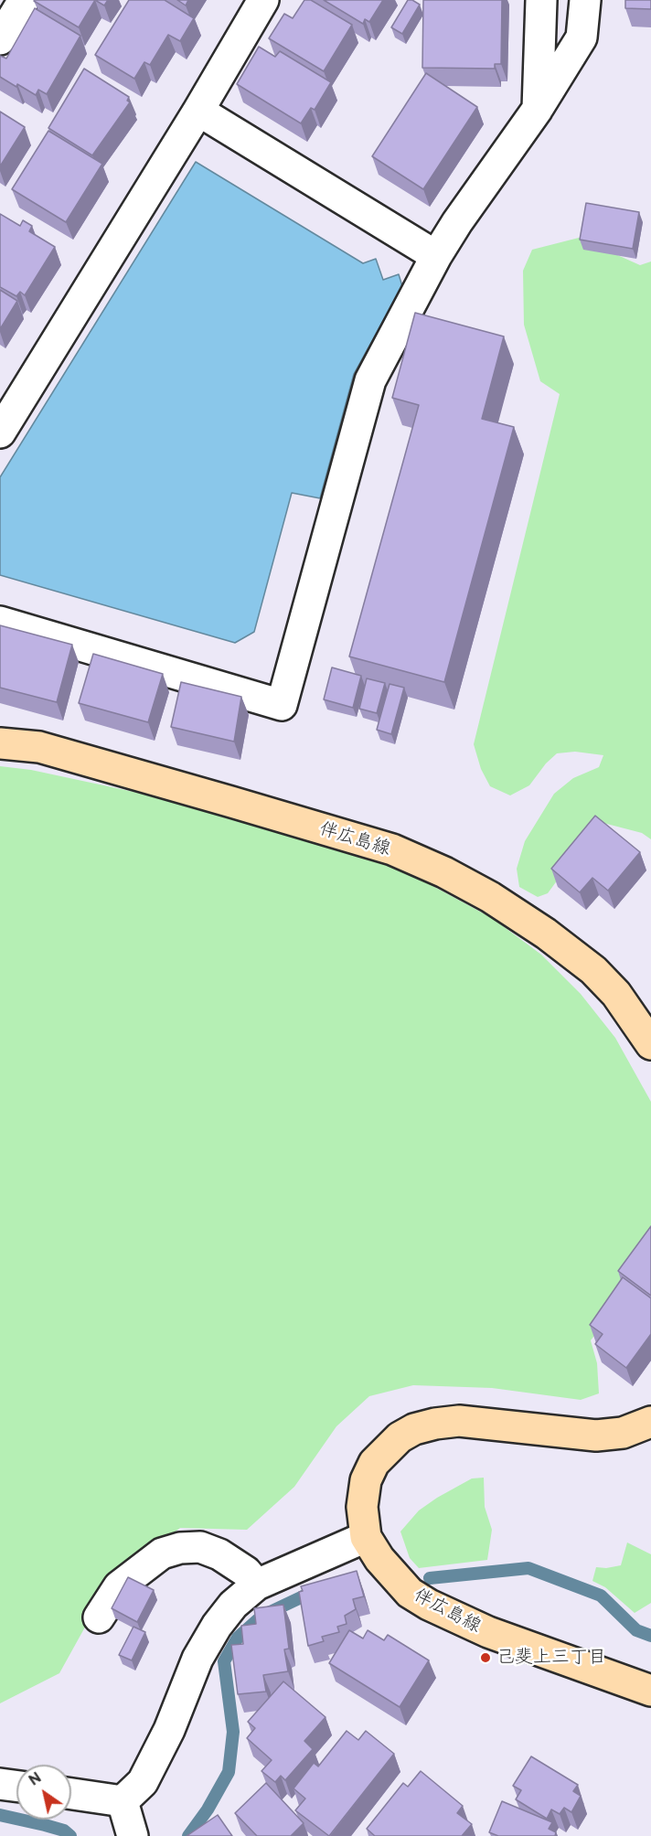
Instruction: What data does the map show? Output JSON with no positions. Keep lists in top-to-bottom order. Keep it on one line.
{"streets":{"main road":["伴広島線"]},"places":["己斐上三丁目"],"north":"top left"}
